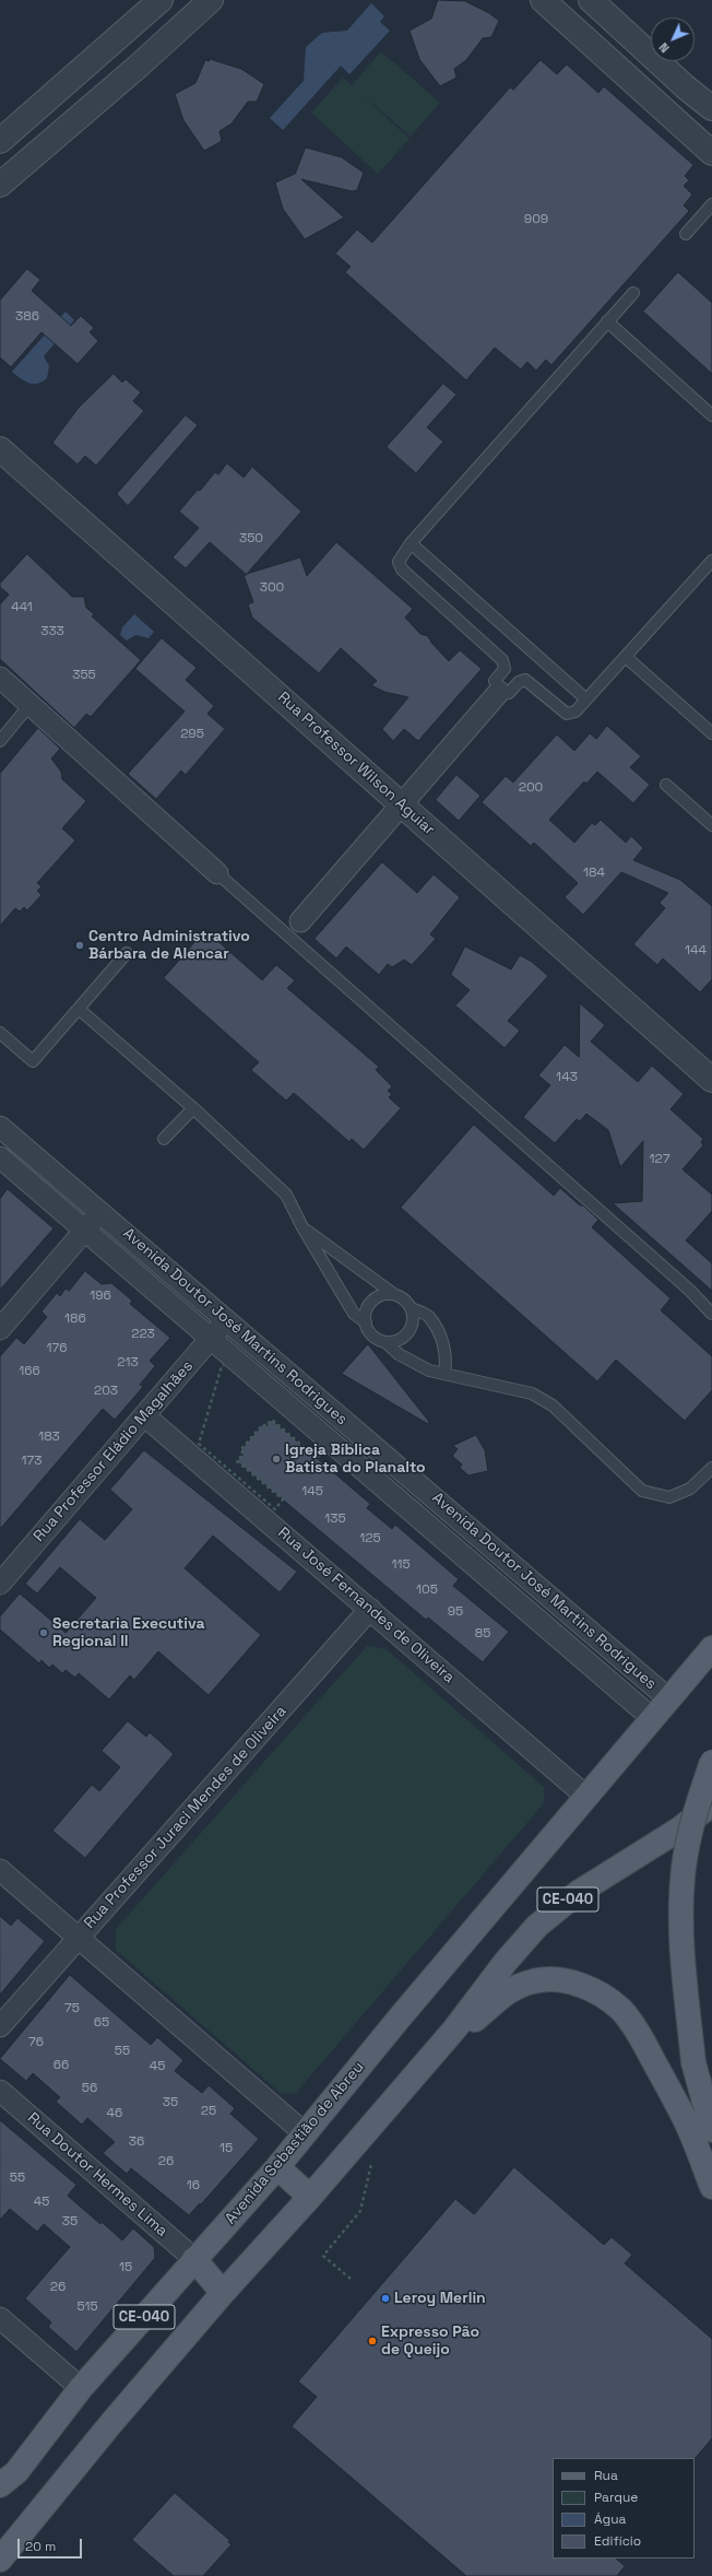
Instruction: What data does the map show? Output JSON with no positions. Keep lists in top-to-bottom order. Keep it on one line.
{"streets":{"main road":["CE-040","Avenida Sebastião de Abreu"],"street":["Rua Professor Wilson Aguiar","Avenida Doutor José Martins Rodrigues","Rua Professor Eládio Magalhães","Rua José Fernandes de Oliveira","Rua Professor Juraci Mendes de Oliveira","Rua Doutor Hermes Lima"]},"crossings":[["Avenida Doutor José Martins Rodrigues","Rua Professor Eládio Magalhães"],["Avenida Doutor José Martins Rodrigues","CE-040"],["Rua Professor Eládio Magalhães","Rua José Fernandes de Oliveira"],["Rua José Fernandes de Oliveira","Rua Professor Juraci Mendes de Oliveira"],["Rua José Fernandes de Oliveira","CE-040"],["Rua José Fernandes de Oliveira","Avenida Sebastião de Abreu"],["CE-040","Avenida Sebastião de Abreu"],["Avenida Sebastião de Abreu","Rua Doutor Hermes Lima"]],"places":["Centro Administrativo Bárbara de Alencar","Igreja Bíblica Batista do Planalto","Secretaria Executiva Regional II","Leroy Merlin","Expresso Pão de Queijo"],"house_numbers":["909","386","350","300","441","333","355","295","200","184","144","143","127","196","186","223","176","213","166","203","183","173","145","135","125","115","105","95","85","75","65","76","55","66","45","56","35","25","46","36","15","26","55","16","45","35","15","26","515"],"legend":["Rua","Parque","Água","Edifício"],"scale_bar":"20 m","north":"bottom left"}
